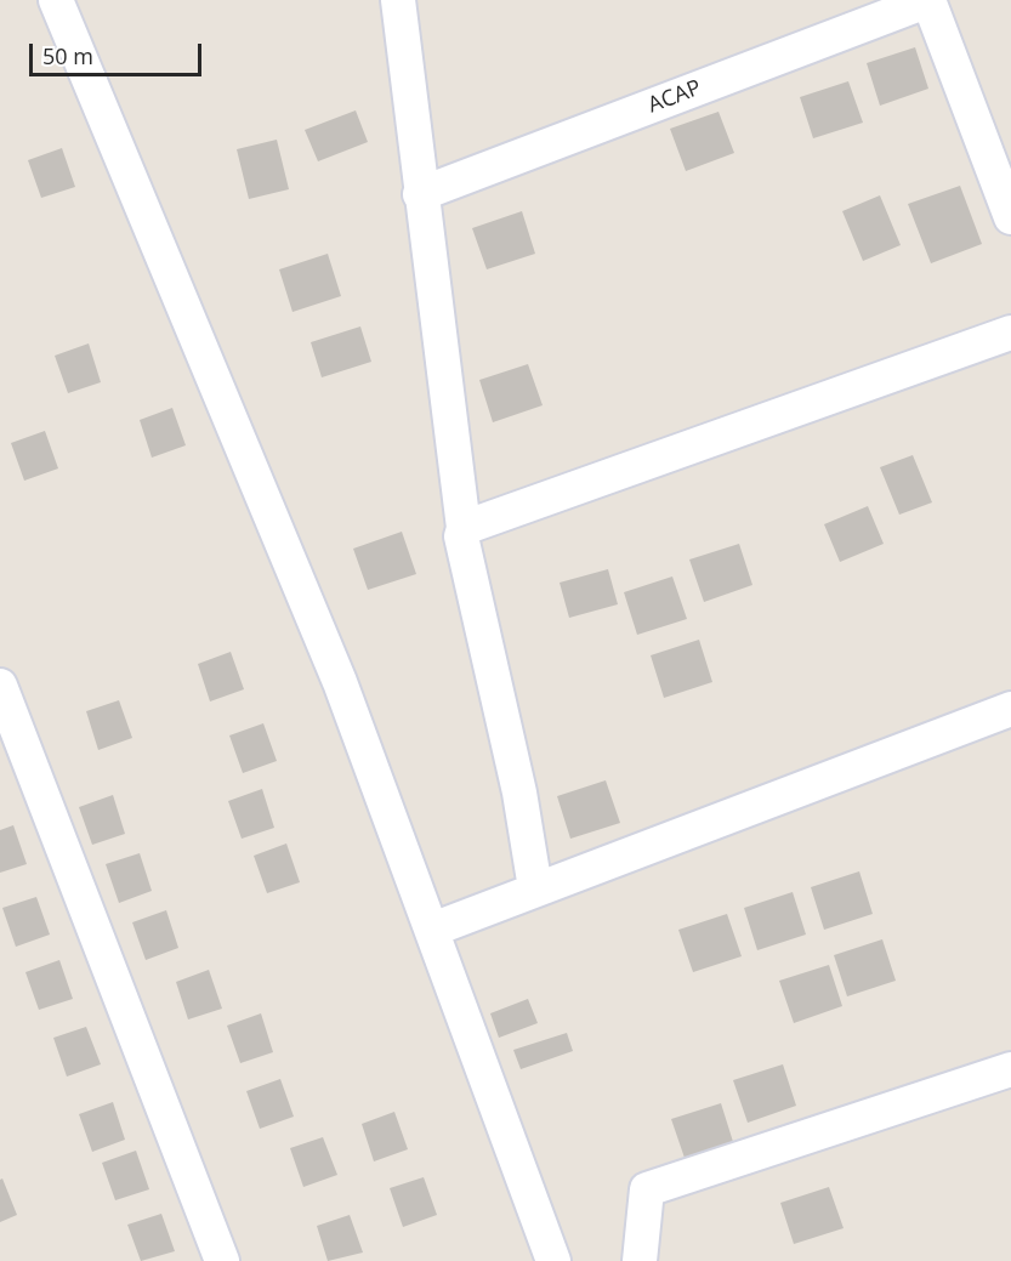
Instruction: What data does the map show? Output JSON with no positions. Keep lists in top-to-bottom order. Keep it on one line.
{"streets":{"street":["АСАР"]},"scale_bar":"50 m"}
